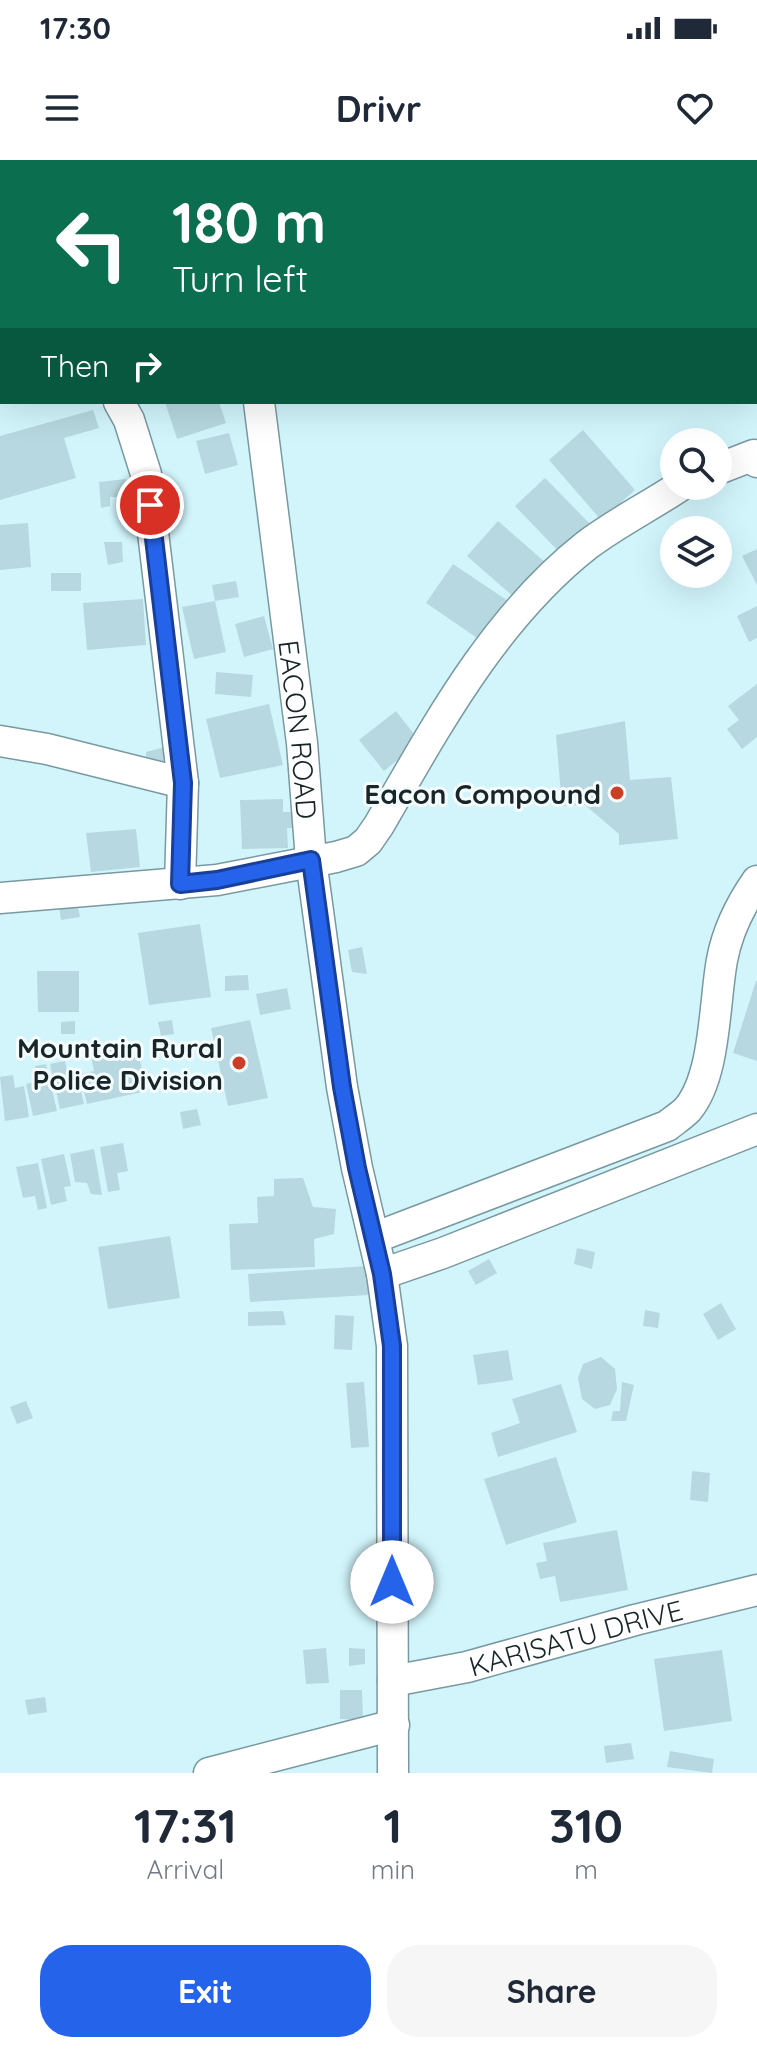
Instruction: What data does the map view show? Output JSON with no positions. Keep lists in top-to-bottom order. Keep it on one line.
{"streets":{"street":["EACON ROAD","KARISATU DRIVE"]},"crossings":[["EACON ROAD","KARISATU DRIVE"]],"places":["Eacon Compound","Mountain Rural Police Division"],"page":{"status":"17:30","header":"Drivr","turn":["180 m","Turn left"],"then":"Then","eta":["17:31","Arrival","1","min","310","m"],"buttons":["Exit","Share"]}}
